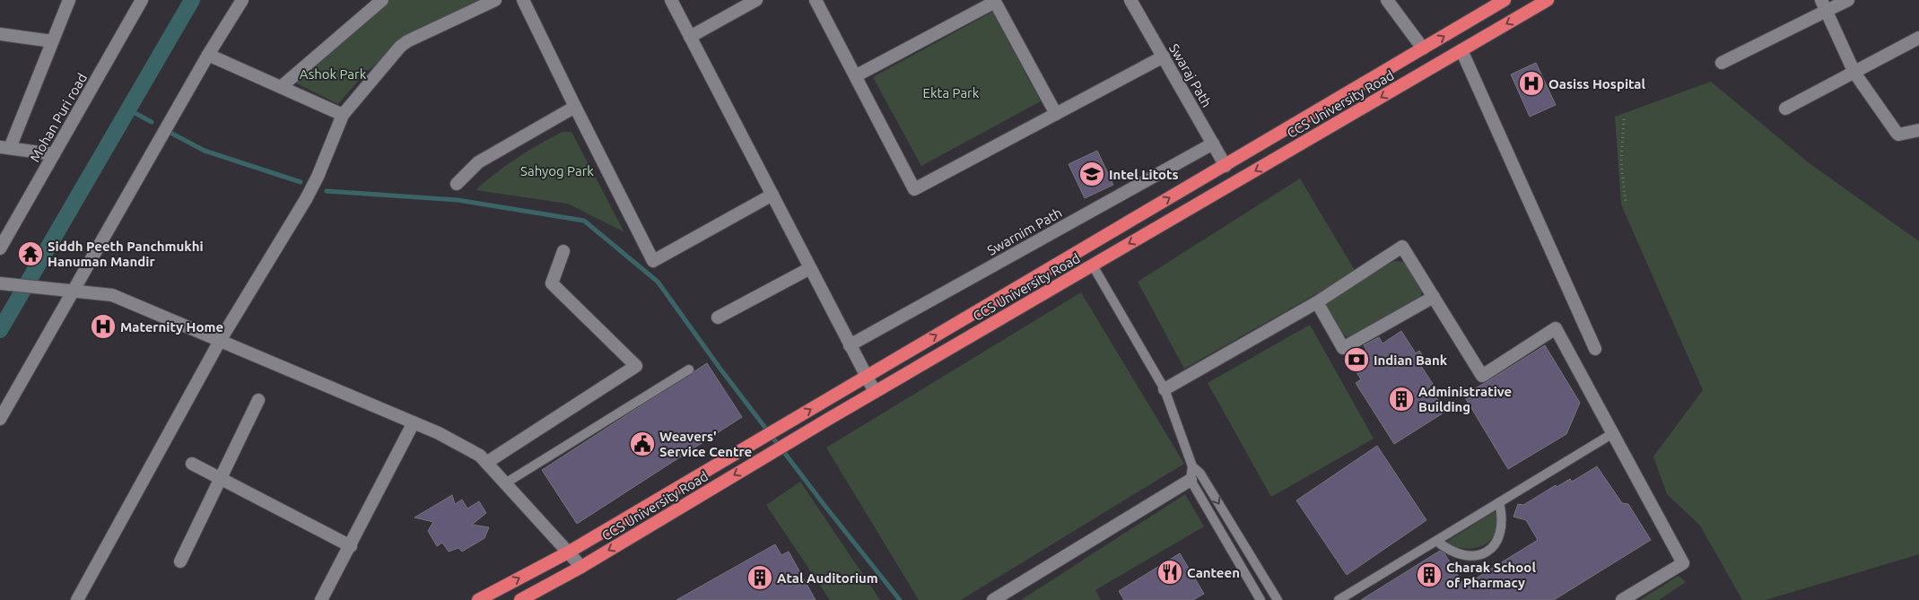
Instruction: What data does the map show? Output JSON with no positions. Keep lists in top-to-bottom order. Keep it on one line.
{"streets":{"highway":["CCS University Road"],"street":["Swaraj Path","Mohan Puri road","Swarnim Path"]},"crossings":[["Swaraj Path","CCS University Road"],["Swaraj Path","Swarnim Path"]],"parks":["Ashok Park","Ekta Park","Sahyog Park"],"places":{"hospital":["Oasiss Hospital","Maternity Home"],"school or university":["Intel Litots"],"temple":["Siddh Peeth Panchmukhi Hanuman Mandir"],"bank":["Indian Bank"],"building":["Administrative Building","Charak School of Pharmacy","Atal Auditorium"],"public building":["Weavers' Service Centre"],"restaurant":["Canteen"]}}
